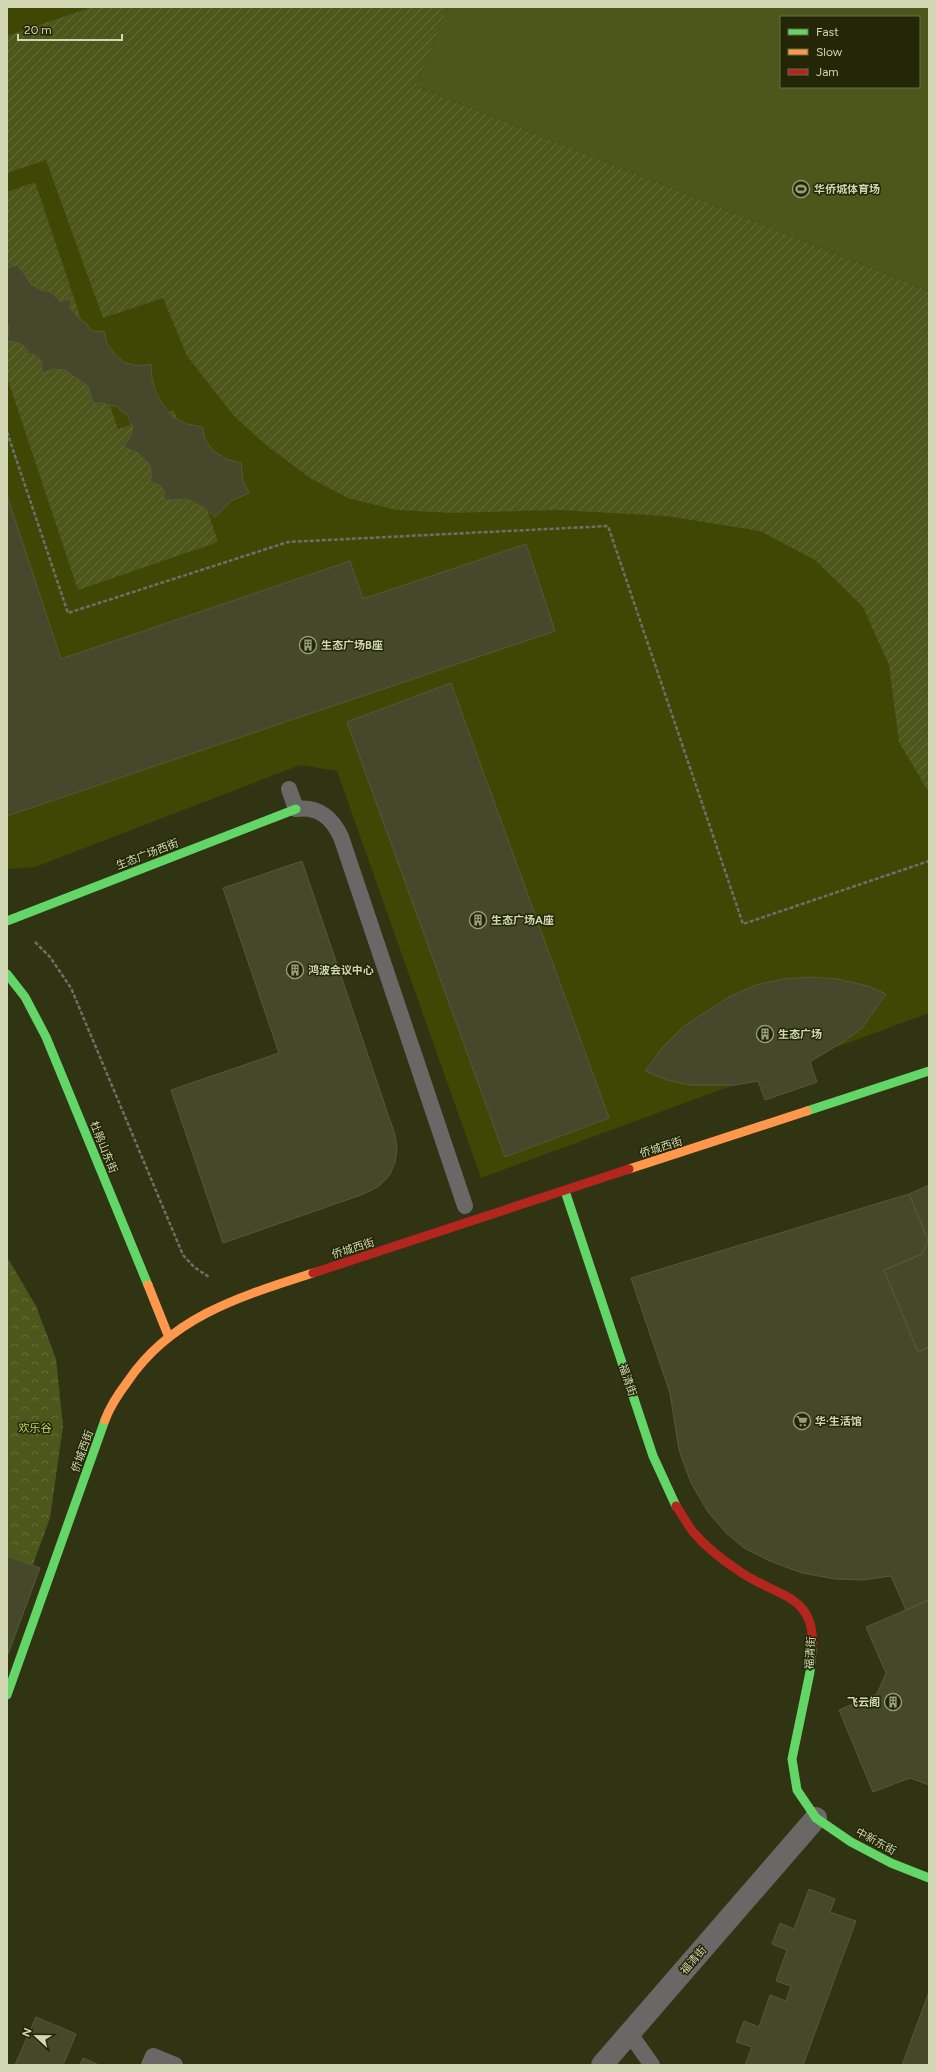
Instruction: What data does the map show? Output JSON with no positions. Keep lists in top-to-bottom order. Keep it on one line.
{"streets":{"street":["生态广场西街","杜鹃山东街","侨城西街","福清街","中新东街"]},"crossings":[["杜鹃山东街","侨城西街"],["侨城西街","福清街"],["福清街","中新东街"]],"parks":["欢乐谷"],"places":{"sports":["华侨城体育场"],"building":["生态广场B座","生态广场A座","鸿波会议中心","生态广场","飞云阁"],"supermarket":["华·生活馆"]},"legend":["Fast","Slow","Jam"],"scale_bar":"20 m","north":"left"}
